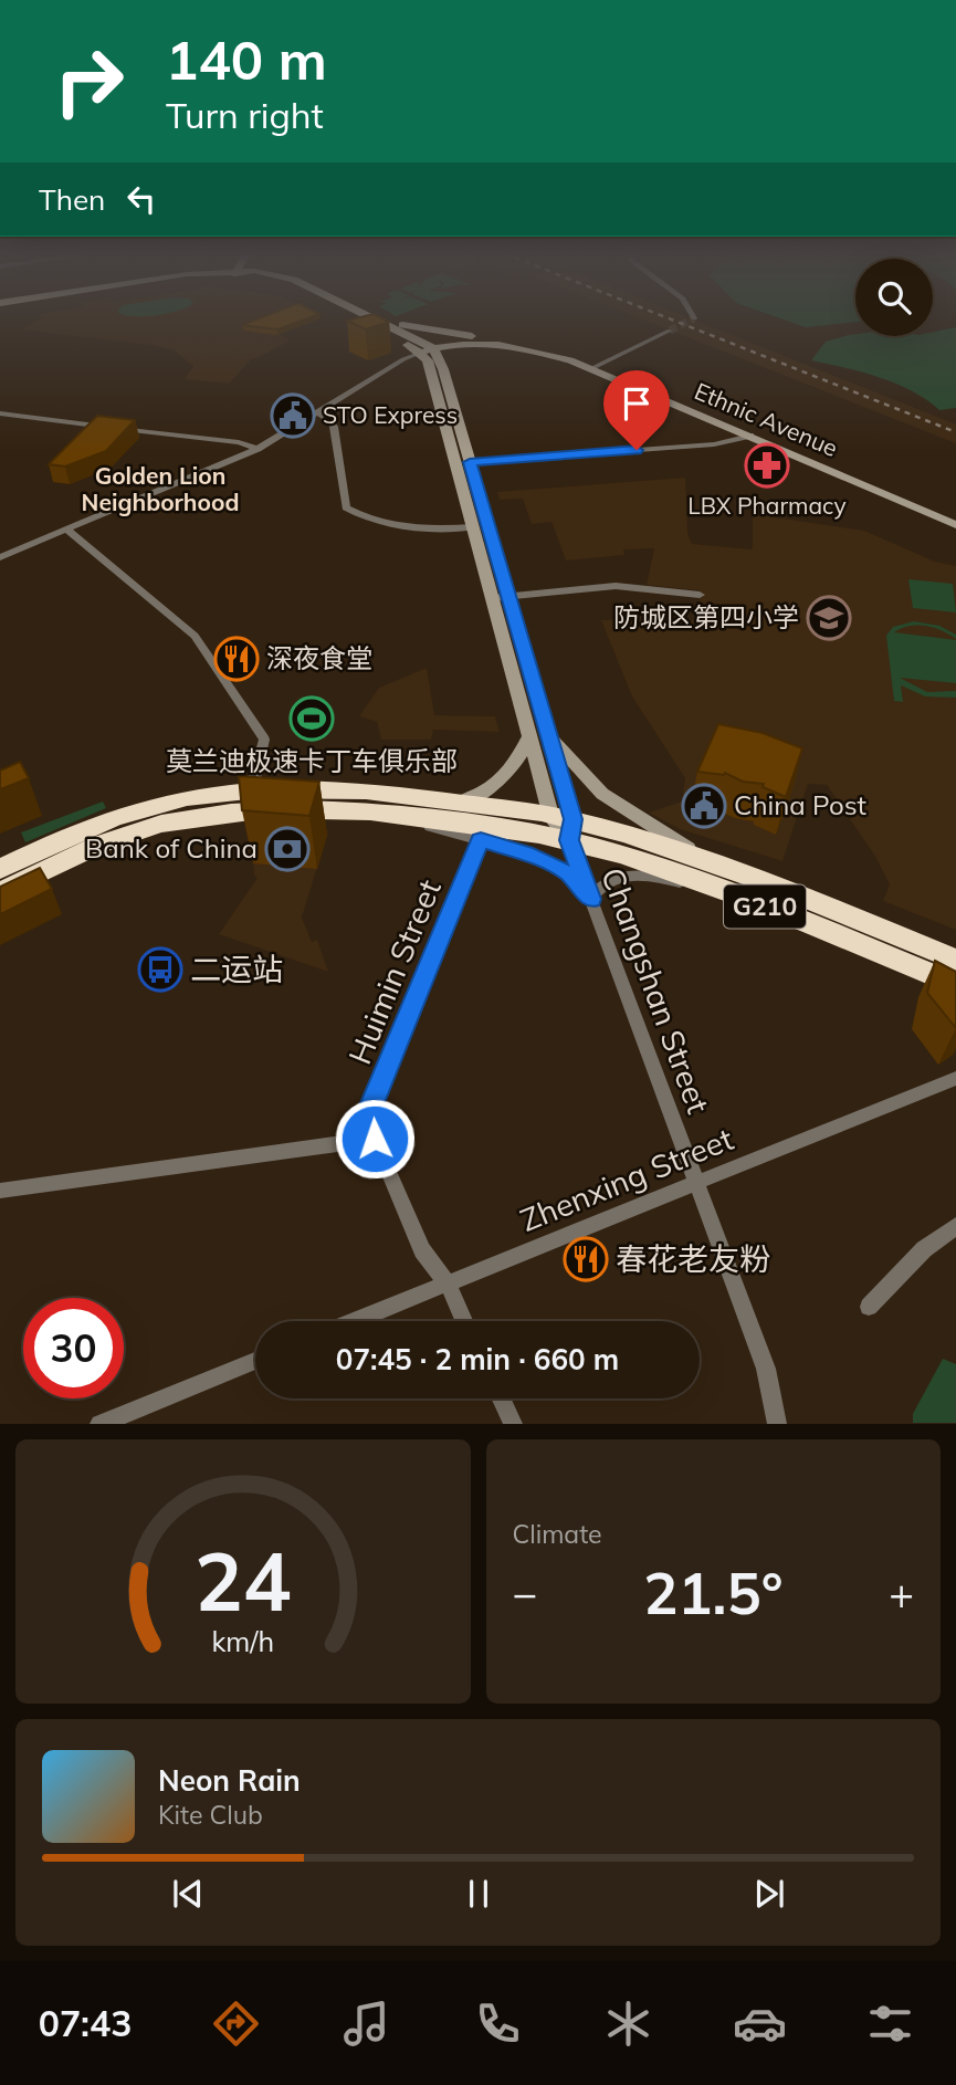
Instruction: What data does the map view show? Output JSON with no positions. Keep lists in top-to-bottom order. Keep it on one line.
{"streets":{"highway":["G210"],"main road":["Ethnic Avenue"],"street":["Huimin Street","Changshan Street","Zhenxing Street"]},"crossings":[["G210","Changshan Street"],["Huimin Street","Zhenxing Street"],["Changshan Street","Zhenxing Street"]],"districts":["Golden Lion Neighborhood"],"places":{"public building":["STO Express","China Post"],"pharmacy":["LBX Pharmacy"],"school or university":["防城区第四小学"],"restaurant":["深夜食堂","春花老友粉"],"sports":["莫兰迪极速卡丁车俱乐部"],"bank":["Bank of China"],"bus stop":["二运站"]},"page":{"turn":["140 m","Turn right"],"then":"Then","limit":"30","trip":"07:45 · 2 min · 660 m","tile":"Climate","heat":["−","21.5°","+"],"song":["Neon Rain","Kite Club"],"tabs":"07:43","gauge":["24","km/h"]}}
